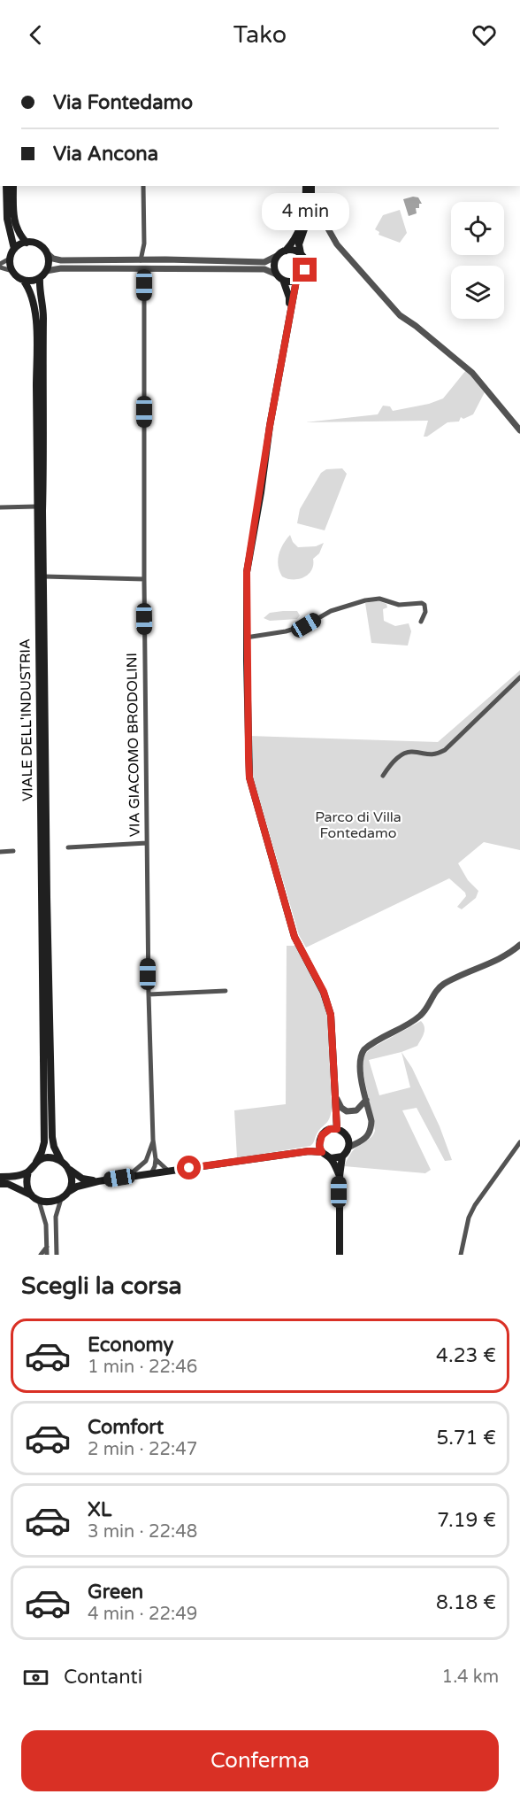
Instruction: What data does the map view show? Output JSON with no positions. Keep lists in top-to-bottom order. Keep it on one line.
{"streets":{"main road":["VIALE DELL'INDUSTRIA"],"street":["VIA GIACOMO BRODOLINI"]},"parks":["Parco di Villa Fontedamo"],"page":{"header":"Tako","banner":["Via Fontedamo","Via Ancona"],"bubble":"4 min","heading":"Scegli la corsa","list":[{"name":"Economy","note":"1 min · 22:46","value":"4.23 €"},{"name":"Comfort","note":"2 min · 22:47","value":"5.71 €"},{"name":"XL","note":"3 min · 22:48","value":"7.19 €"},{"name":"Green","note":"4 min · 22:49","value":"8.18 €"}],"pay":["Contanti","1.4 km"],"buttons":"Conferma"}}
